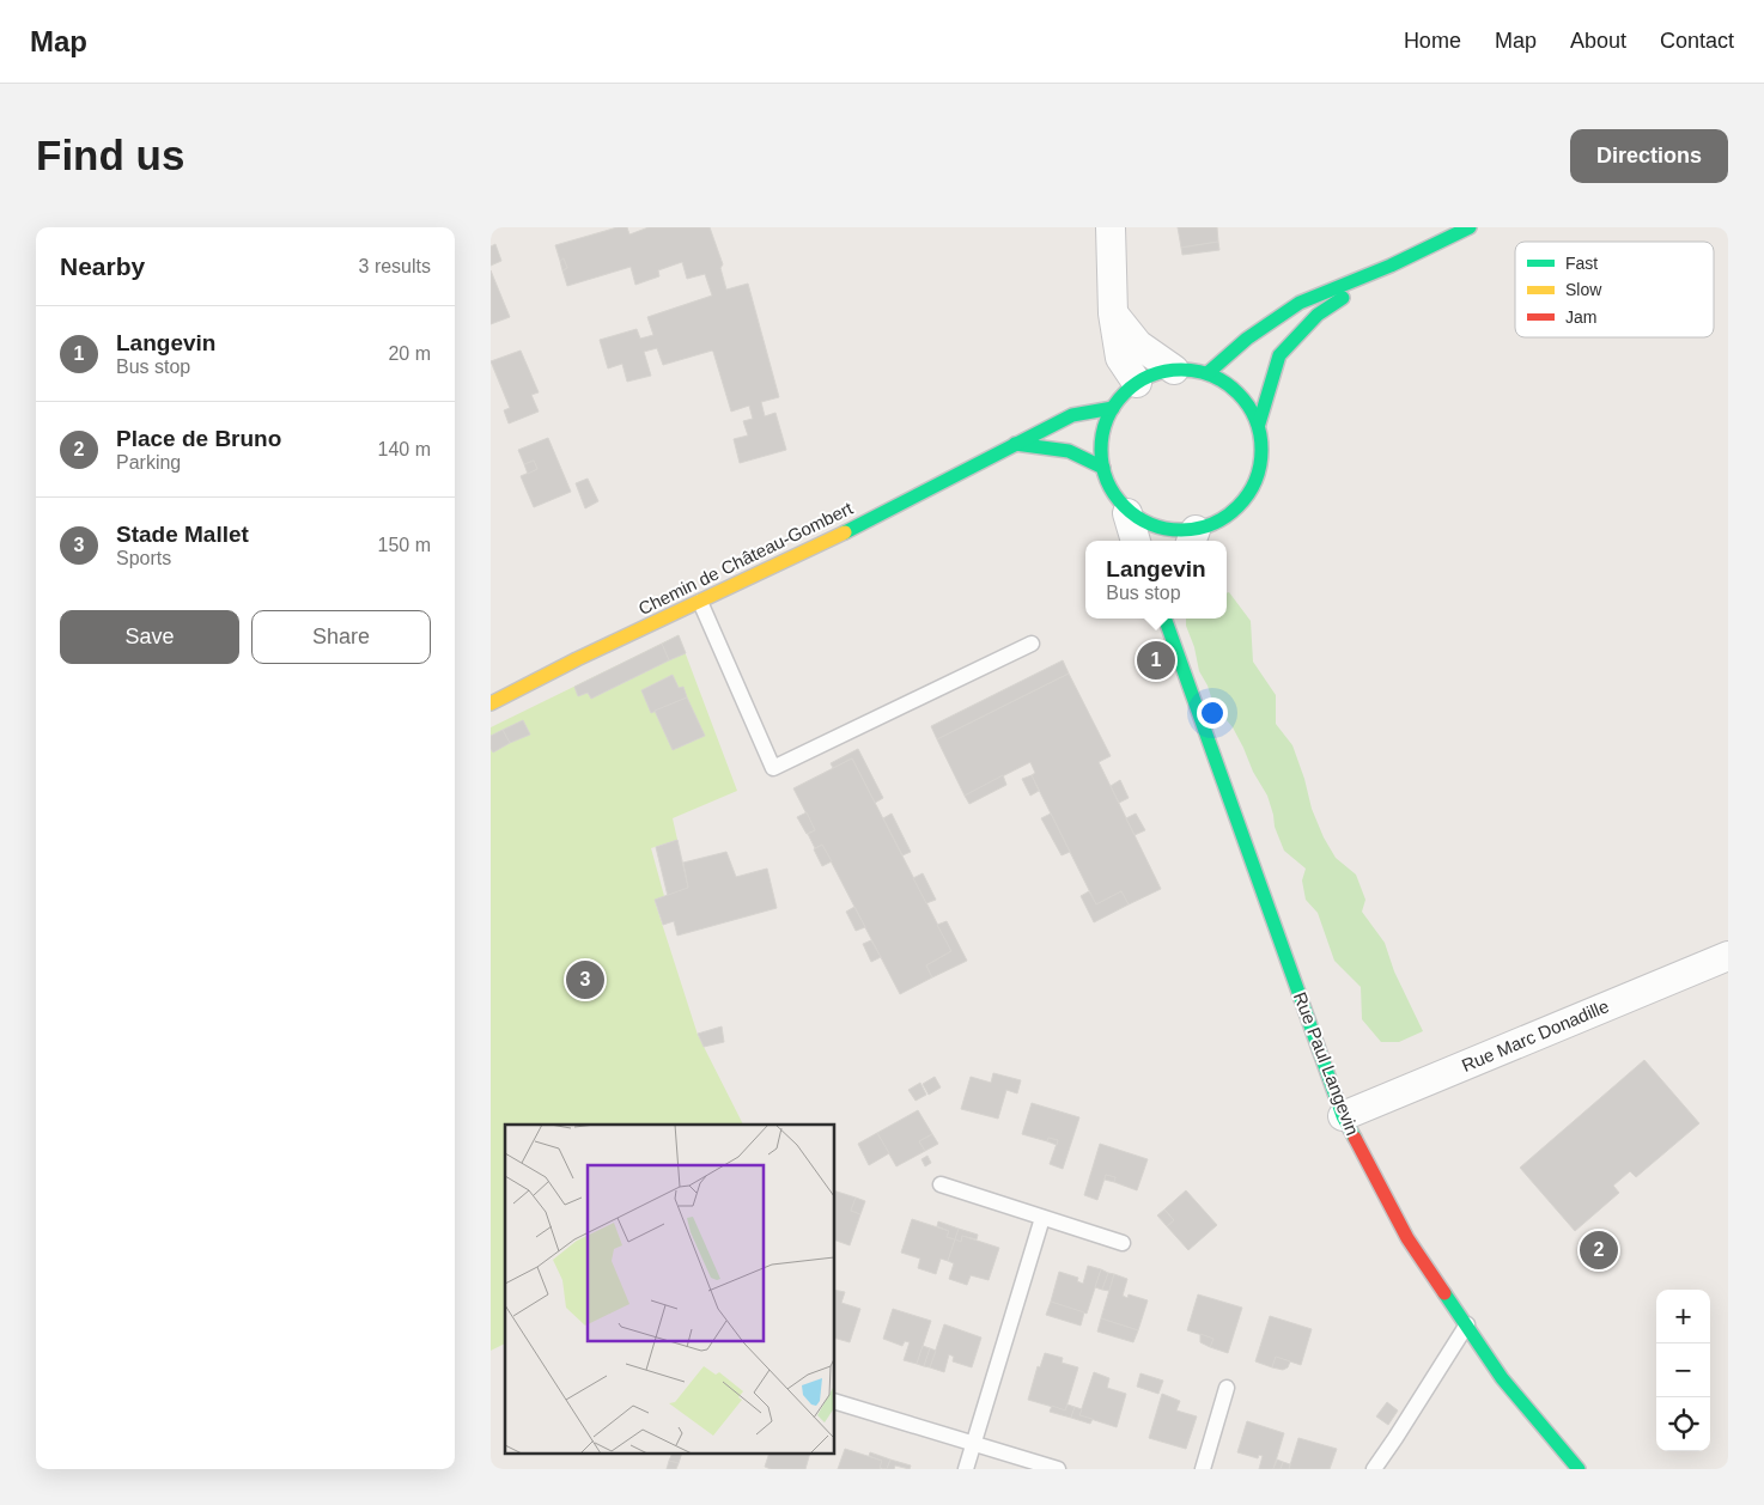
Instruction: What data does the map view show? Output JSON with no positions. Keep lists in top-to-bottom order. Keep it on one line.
{"streets":{"street":["Chemin de Château-Gombert","Rue Marc Donadille","Rue Paul Langevin"]},"crossings":[["Rue Marc Donadille","Rue Paul Langevin"]],"legend":["Fast","Slow","Jam"],"page":{"header":"Map","nav":["Home","Map","About","Contact"],"buttons":["Directions",["Save","Share"]],"title":"Find us","heading":["Nearby","3 results"],"list":[{"mark":"1","name":"Langevin","note":"Bus stop","value":"20 m"},{"mark":"2","name":"Place de Bruno","note":"Parking","value":"140 m"},{"mark":"3","name":"Stade Mallet","note":"Sports","value":"150 m"}],"popup":["Langevin","Bus stop"],"pins":["1","3","2"],"map_buttons":["+","−"]}}
